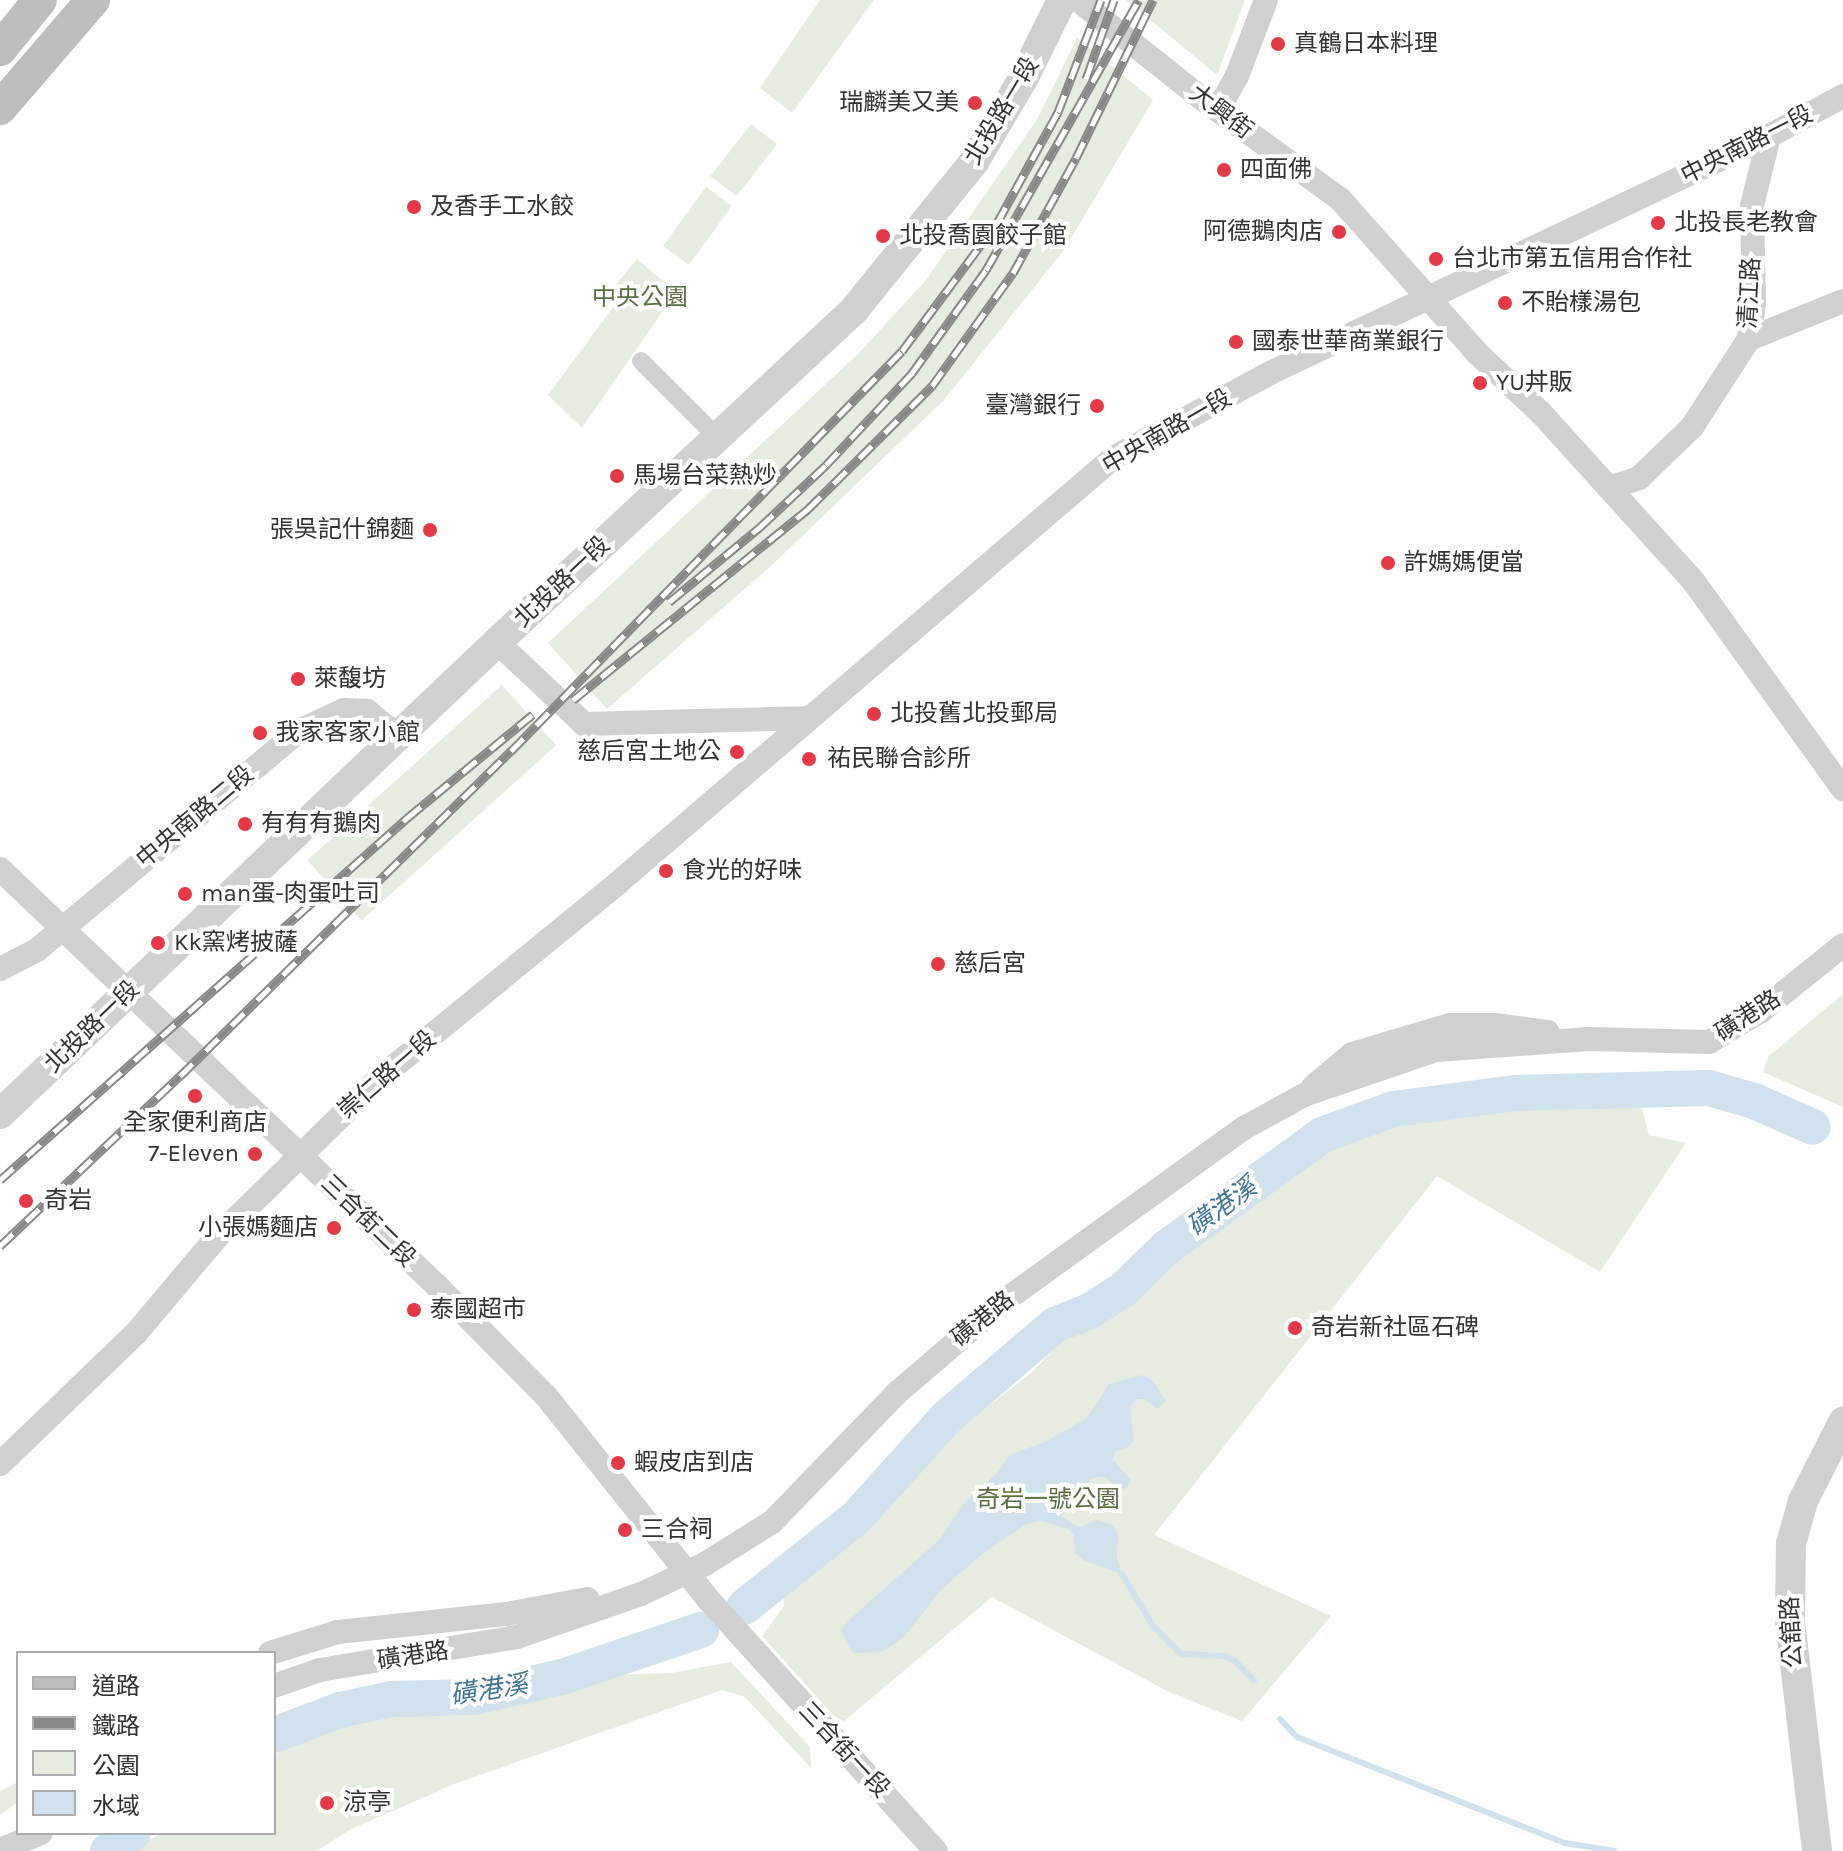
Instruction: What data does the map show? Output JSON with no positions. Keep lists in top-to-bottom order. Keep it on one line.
{"streets":{"street":["北投路一段","大興街","中央南路一段","清江路","中央南路二段","磺港路","崇仁路一段","三合街二段","公舘路","三合街一段"]},"crossings":[["北投路一段","中央南路二段"],["北投路一段","三合街二段"],["大興街","中央南路一段"],["大興街","清江路"],["中央南路一段","清江路"],["中央南路一段","崇仁路一段"],["中央南路二段","三合街二段"],["磺港路","三合街二段"],["崇仁路一段","三合街二段"],["三合街二段","三合街一段"]],"water":["磺港溪"],"parks":["中央公園","奇岩一號公園"],"places":["真鶴日本料理","瑞麟美又美","四面佛","及香手工水餃","北投長老教會","阿德鵝肉店","北投喬園餃子館","台北市第五信用合作社","不貽樣湯包","國泰世華商業銀行","YU丼販","臺灣銀行","馬場台菜熱炒","張吳記什錦麵","許媽媽便當","萊馥坊","北投舊北投郵局","我家客家小館","慈后宮土地公","祐民聯合診所","有有有鵝肉","食光的好味","man蛋-肉蛋吐司","Kk窯烤披薩","慈后宮","全家便利商店","7-Eleven","奇岩","小張媽麵店","泰國超市","奇岩新社區石碑","蝦皮店到店","三合祠","涼亭"],"legend":["道路","鐵路","公園","水域"]}
